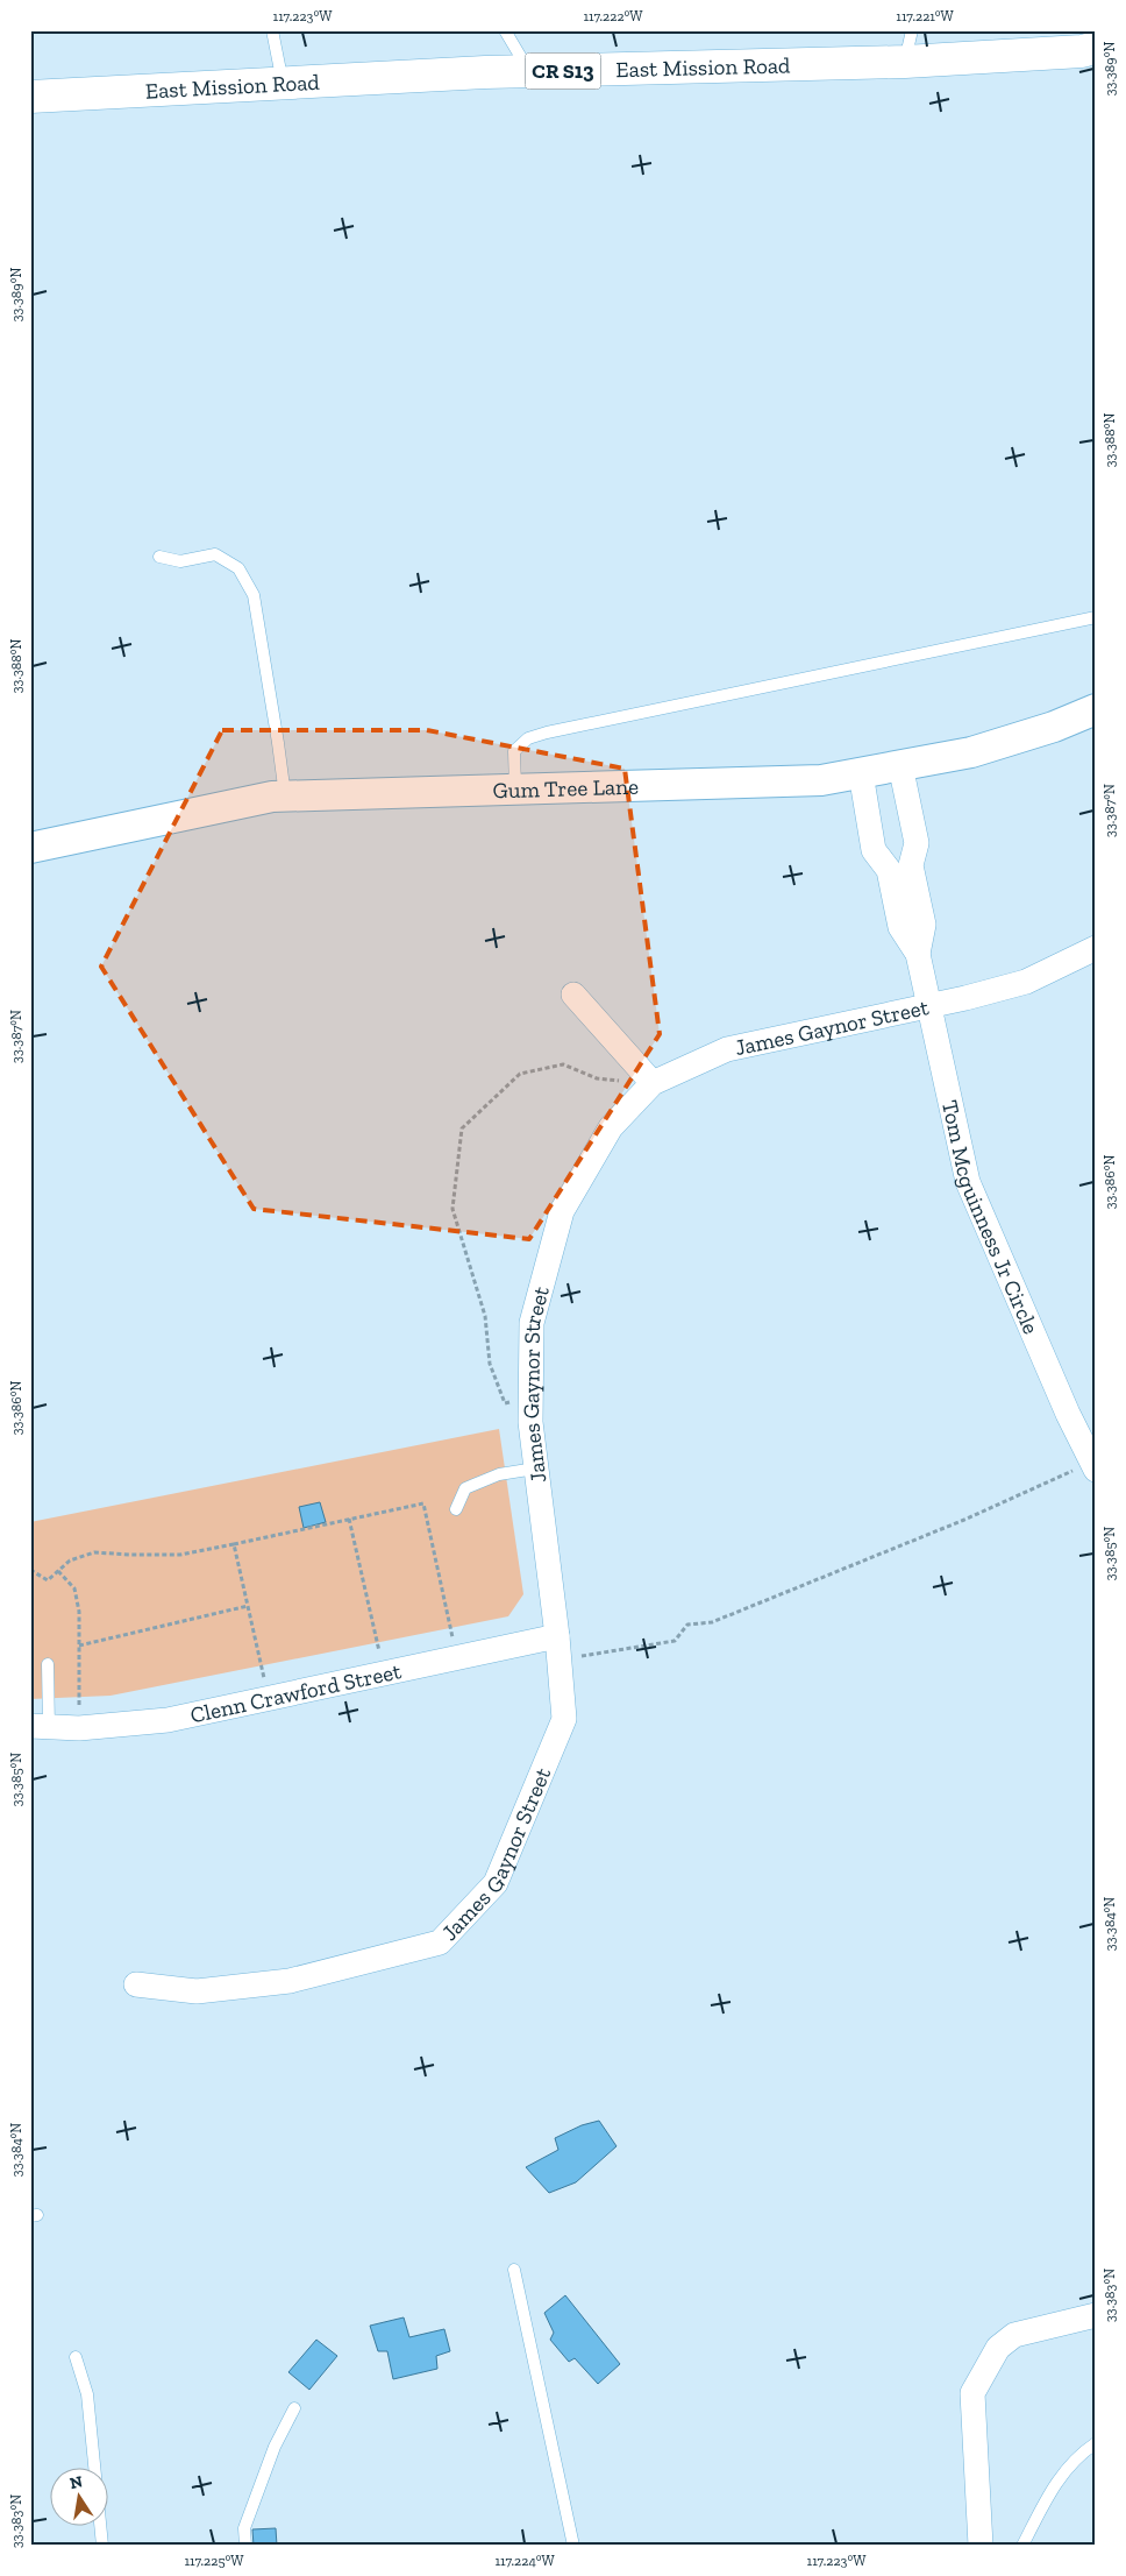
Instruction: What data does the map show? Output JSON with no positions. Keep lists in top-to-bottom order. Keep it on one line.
{"streets":{"main road":["East Mission Road","CR S13"],"street":["Gum Tree Lane","James Gaynor Street","Tom Mcguinness Jr Circle","Clenn Crawford Street"]},"crossings":[["Gum Tree Lane","Tom Mcguinness Jr Circle"],["James Gaynor Street","Tom Mcguinness Jr Circle"],["James Gaynor Street","Clenn Crawford Street"]],"north":"top","coordinates":["117.223°W","117.222°W","117.221°W","33.389°N","33.388°N","33.387°N","33.386°N","33.385°N","33.384°N","33.383°N","117.225°W","117.224°W"]}
